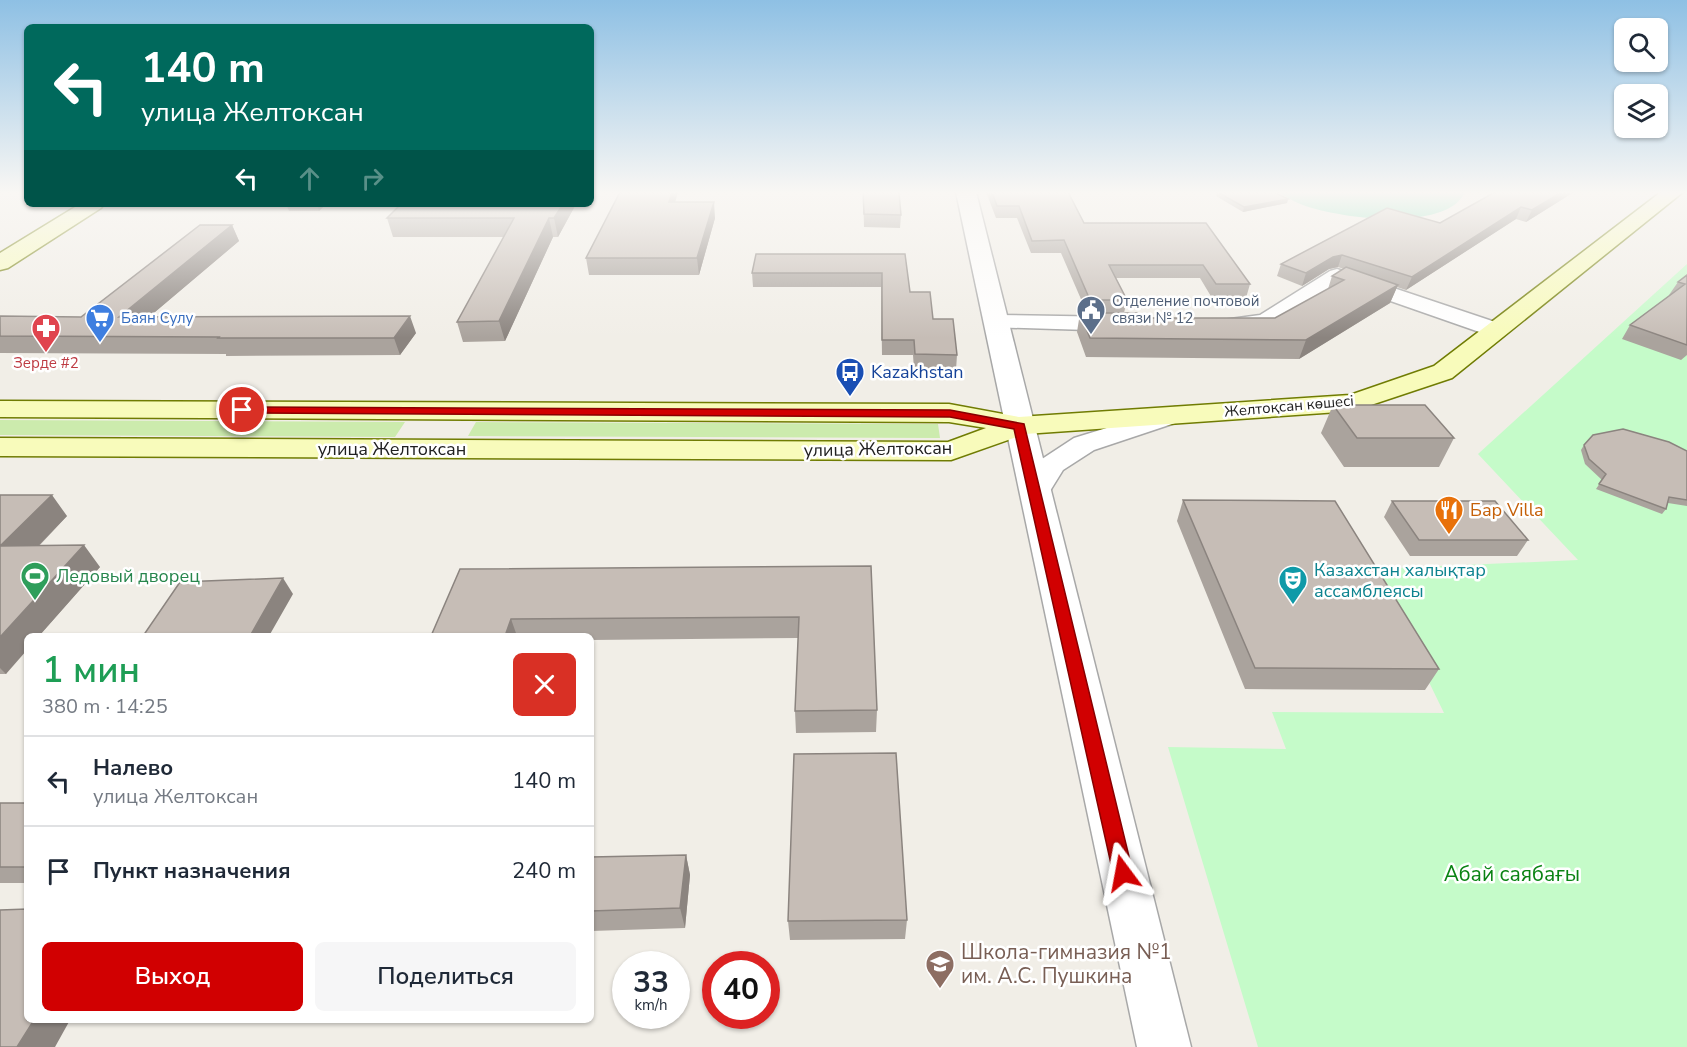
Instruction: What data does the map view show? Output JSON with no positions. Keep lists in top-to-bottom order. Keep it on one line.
{"streets":{"main road":["Желтоқсан көшесі","улица Желтоксан"]},"crossings":[["Желтоқсан көшесі","улица Желтоксан"]],"parks":["Абай саябағы"],"places":{"public building":["Отделение почтовой связи № 12"],"supermarket":["Баян Сулу"],"pharmacy":["Зерде #2"],"bus stop":["Kazakhstan"],"restaurant":["Бар Villa"],"sports":["Ледовый дворец"],"theatre":["Казахстан халықтар ассамблеясы"],"school or university":["Школа-гимназия №1 им. А.С. Пушкина"]},"page":{"turn":["140 m","улица Желтоксан"],"heading":["1 мин","380 m · 14:25"],"list":[{"name":"Налево","note":"улица Желтоксан","value":"140 m"},{"name":"Пункт назначения","value":"240 m"}],"buttons":["Выход","Поделиться"],"speed":"33 km/h","limit":"40"}}
